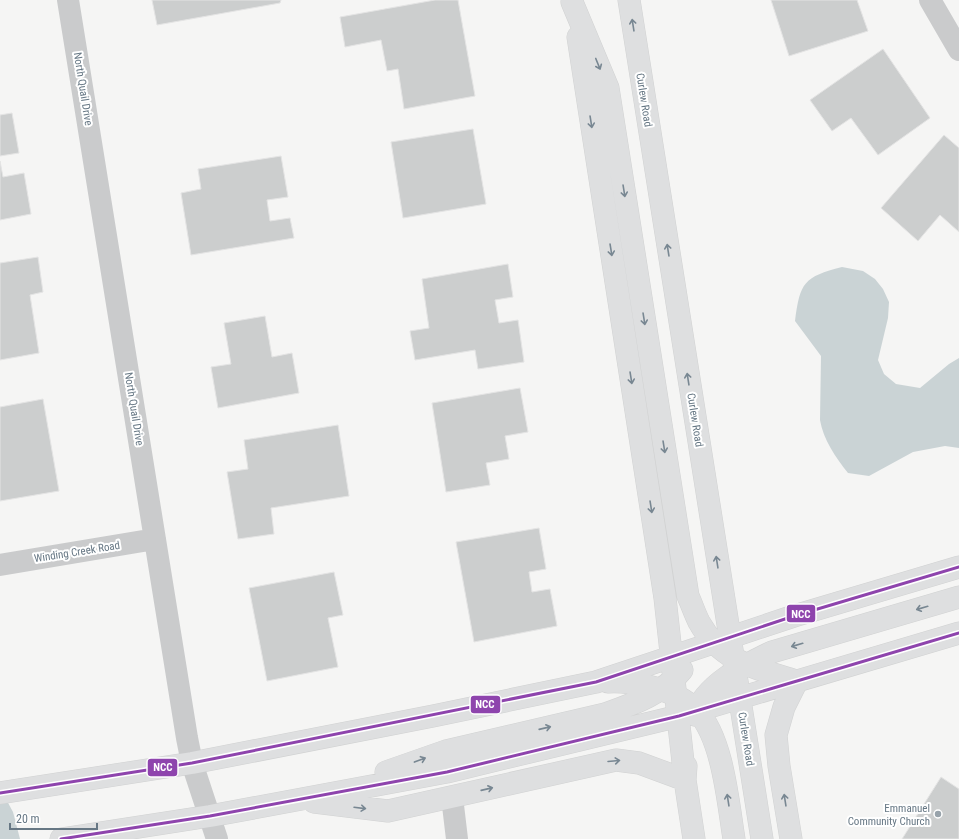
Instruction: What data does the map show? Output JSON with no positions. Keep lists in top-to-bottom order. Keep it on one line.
{"streets":{"main road":["Curlew Road"],"street":["North Quail Drive","Winding Creek Road"]},"crossings":[["North Quail Drive","Winding Creek Road"]],"places":["Emmanuel Community Church"],"lines":["transit line NCC"],"scale_bar":"20 m"}
